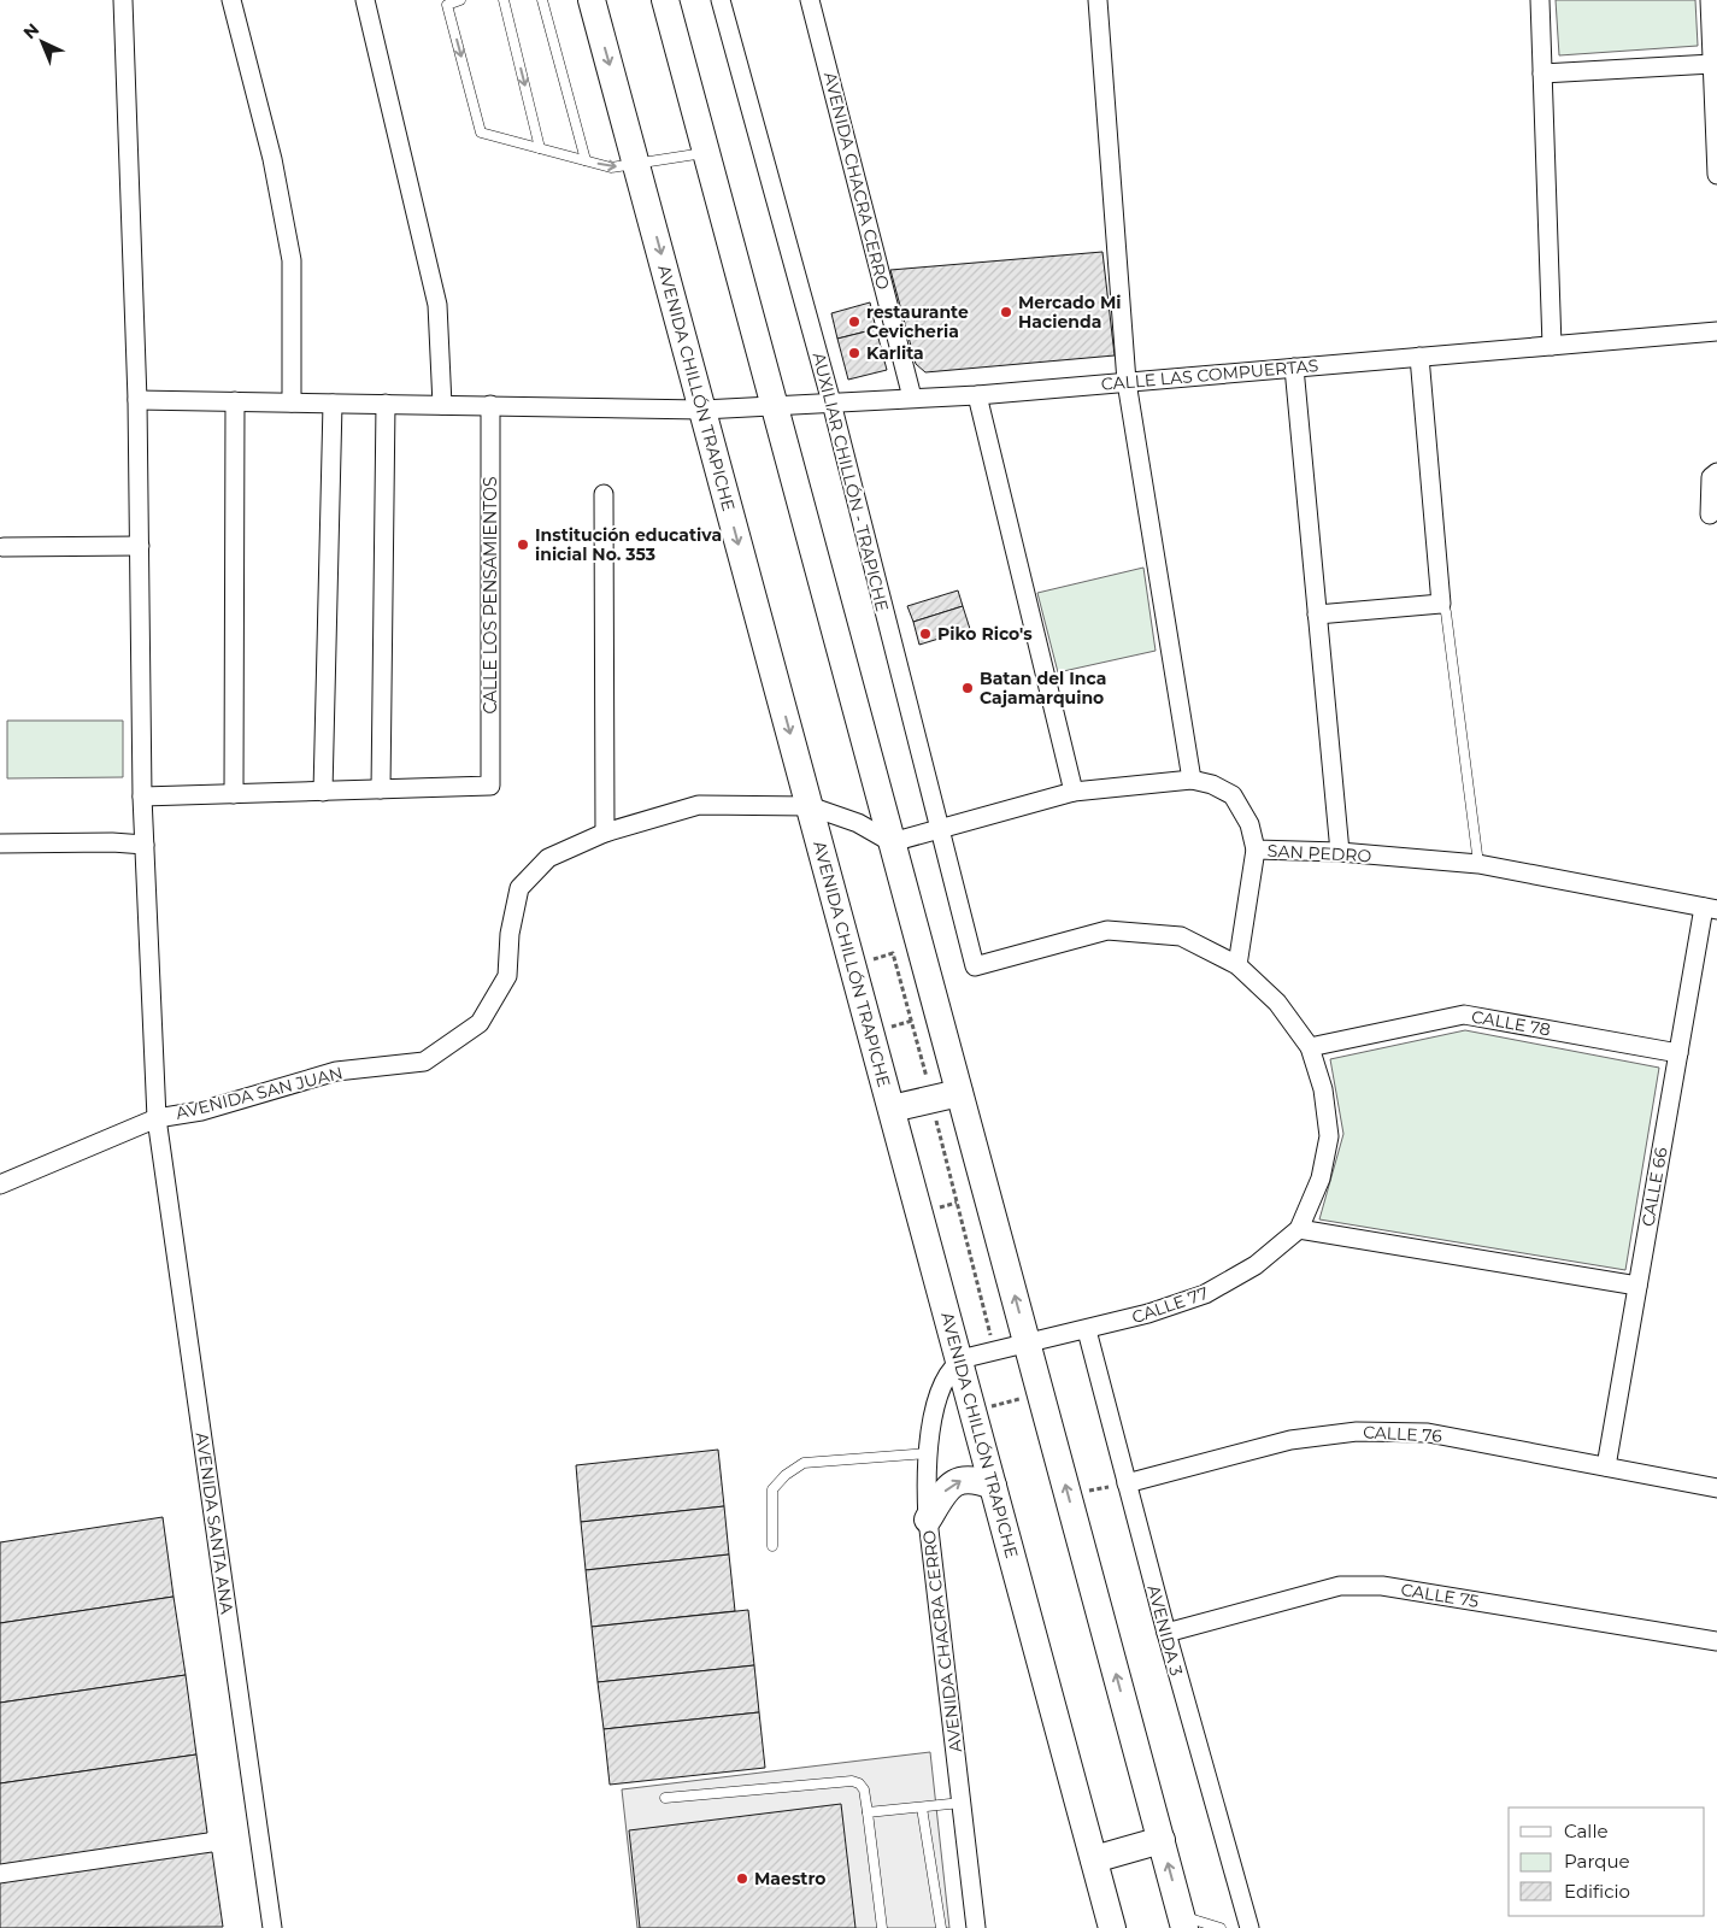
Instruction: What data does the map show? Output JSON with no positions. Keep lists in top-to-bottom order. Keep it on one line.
{"streets":{"main road":["AVENIDA CHILLÓN TRAPICHE"],"street":["AVENIDA CHACRA CERRO","CALLE LAS COMPUERTAS","AUXILIAR CHILLÓN - TRAPICHE","CALLE LOS PENSAMIENTOS","SAN PEDRO","CALLE 78","AVENIDA SAN JUAN","CALLE 66","CALLE 77","CALLE 76","AVENIDA SANTA ANA","CALLE 75","AVENIDA 3"]},"crossings":[["AVENIDA CHACRA CERRO","CALLE LAS COMPUERTAS"],["AVENIDA CHACRA CERRO","AVENIDA CHILLÓN TRAPICHE"],["AVENIDA CHACRA CERRO","CALLE 77"],["CALLE LAS COMPUERTAS","AVENIDA CHILLÓN TRAPICHE"],["CALLE LAS COMPUERTAS","AUXILIAR CHILLÓN - TRAPICHE"],["CALLE LAS COMPUERTAS","CALLE LOS PENSAMIENTOS"],["CALLE LAS COMPUERTAS","AVENIDA SANTA ANA"],["AVENIDA CHILLÓN TRAPICHE","AVENIDA SAN JUAN"],["AVENIDA CHILLÓN TRAPICHE","CALLE 77"],["AUXILIAR CHILLÓN - TRAPICHE","SAN PEDRO"],["AUXILIAR CHILLÓN - TRAPICHE","CALLE 77"],["SAN PEDRO","AVENIDA SAN JUAN"],["SAN PEDRO","CALLE 66"],["CALLE 78","CALLE 66"],["CALLE 78","CALLE 77"],["AVENIDA SAN JUAN","AVENIDA SANTA ANA"],["CALLE 66","CALLE 76"],["CALLE 77","AVENIDA 3"],["CALLE 76","AVENIDA 3"],["CALLE 75","AVENIDA 3"]],"places":["Mercado Mi Hacienda","restaurante Cevicheria","Karlita","Institución educativa inicial No. 353","Piko Rico's","Batan del Inca Cajamarquino","Maestro"],"legend":["Calle","Parque","Edificio"],"north":"top left"}
